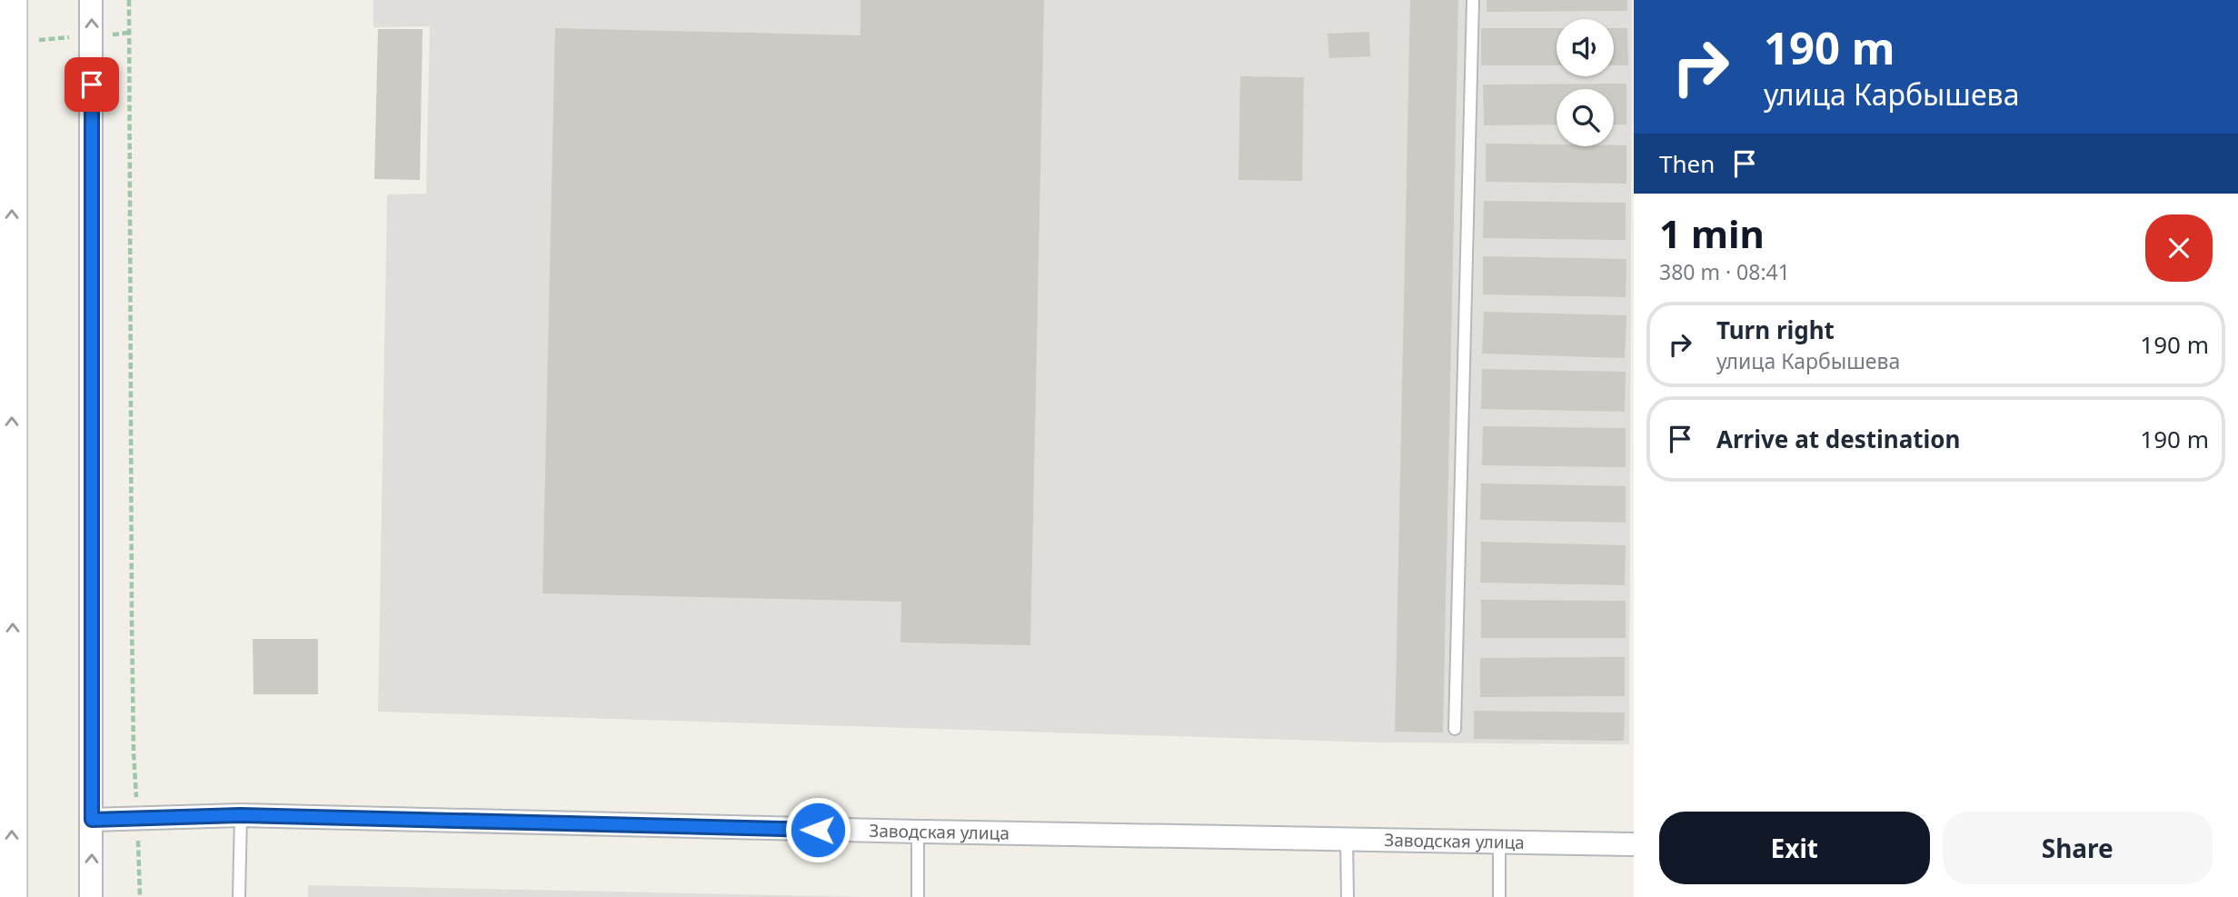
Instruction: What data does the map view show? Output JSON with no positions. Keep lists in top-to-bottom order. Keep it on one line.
{"streets":{"street":["Заводская улица"]},"page":{"turn":["190 m","улица Карбышева"],"then":"Then","heading":["1 min","380 m · 08:41"],"list":[{"name":"Turn right","note":"улица Карбышева","value":"190 m"},{"name":"Arrive at destination","value":"190 m"}],"buttons":["Exit","Share"]}}
